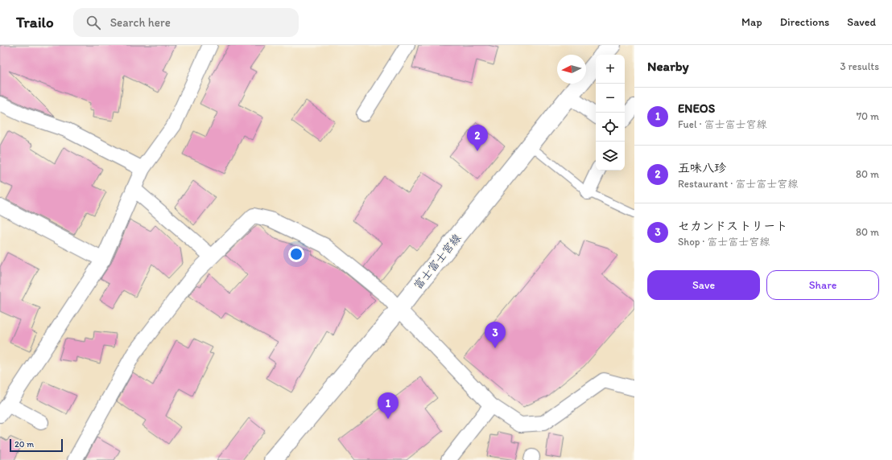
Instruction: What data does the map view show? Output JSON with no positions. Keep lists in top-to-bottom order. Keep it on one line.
{"streets":{"main road":["富士富士宮線"]},"scale_bar":"20 m","north":"left","page":{"header":"Trailo","search":"Search here","nav":["Map","Directions","Saved"],"heading":["Nearby","3 results"],"map_buttons":["+","−"],"list":[{"mark":"1","name":"ENEOS","note":"Fuel · 富士富士宮線","value":"70 m"},{"mark":"2","name":"五味八珍","note":"Restaurant · 富士富士宮線","value":"80 m"},{"mark":"3","name":"セカンドストリート","note":"Shop · 富士富士宮線","value":"80 m"}],"pins":["2","3","1"],"buttons":["Save","Share"],"scale":"20 m"}}
